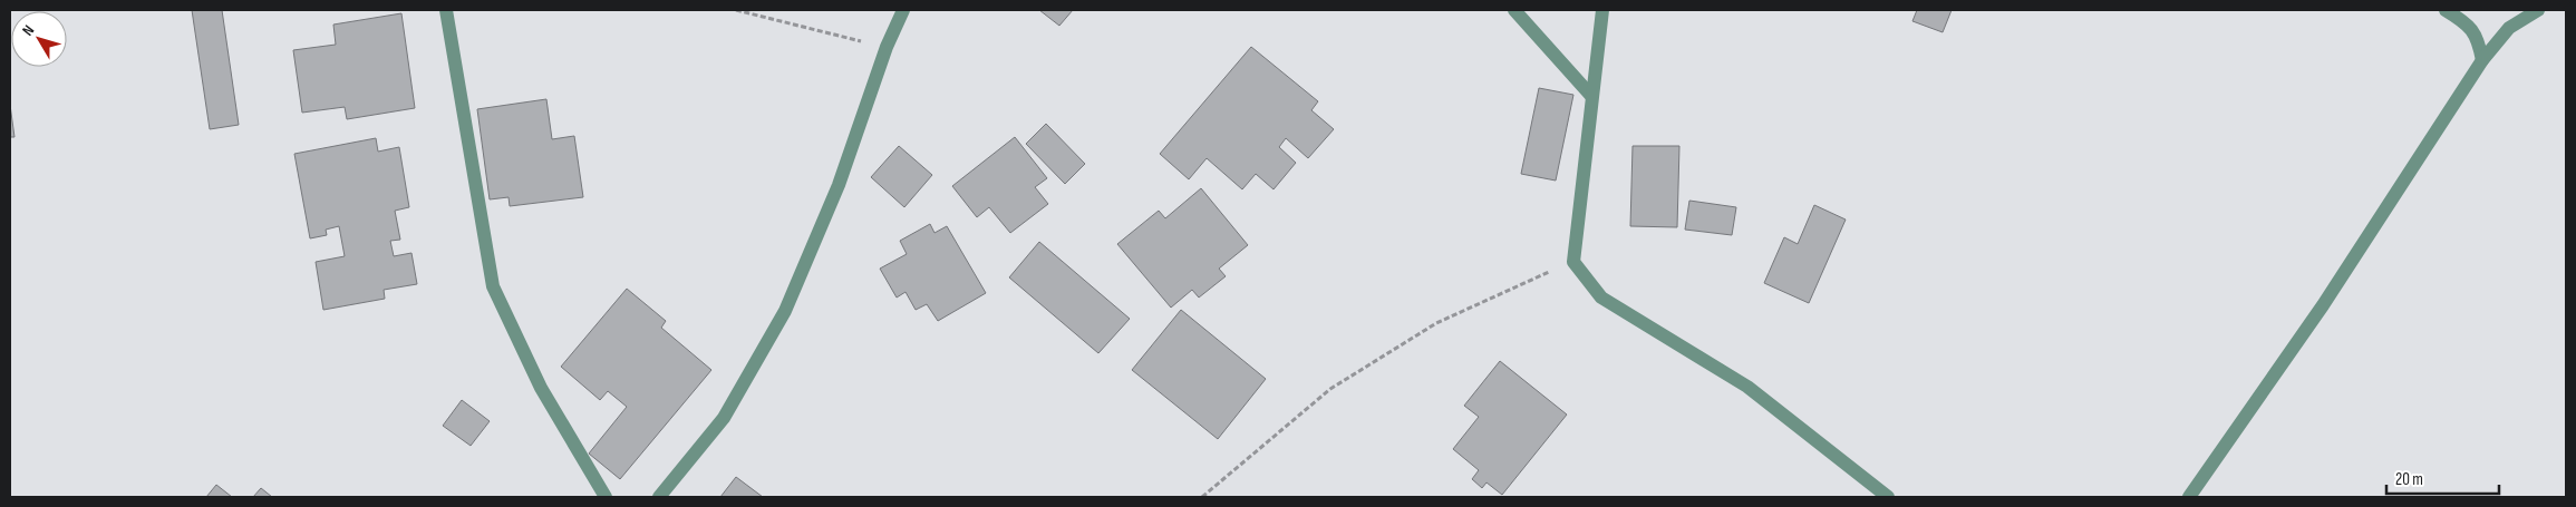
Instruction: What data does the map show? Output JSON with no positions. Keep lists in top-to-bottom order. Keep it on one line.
{"scale_bar":"20 m","north":"top left"}
